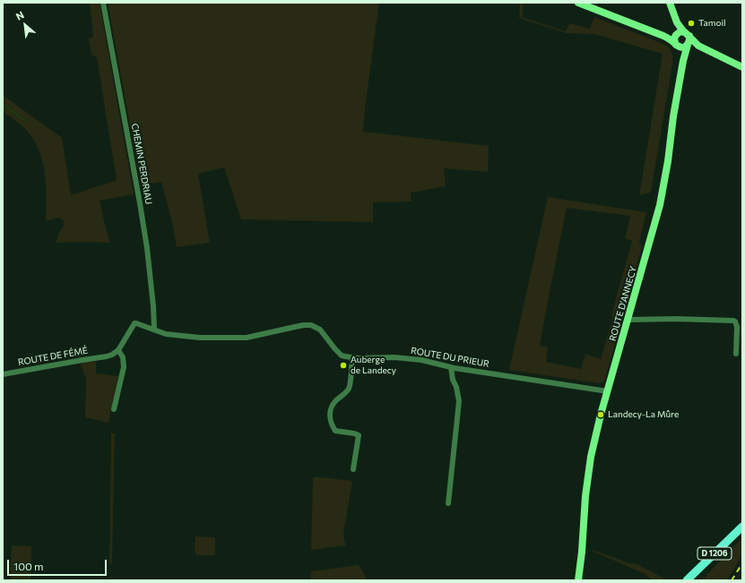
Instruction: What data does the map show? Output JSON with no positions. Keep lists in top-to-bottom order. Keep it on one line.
{"streets":{"main road":["D 1206"],"street":["CHEMIN PERDRIAU","ROUTE D'ANNECY","ROUTE DE FÉMÉ","ROUTE DU PRIEUR"]},"crossings":[["CHEMIN PERDRIAU","ROUTE DU PRIEUR"],["ROUTE D'ANNECY","ROUTE DU PRIEUR"],["ROUTE DE FÉMÉ","ROUTE DU PRIEUR"]],"places":["Tamoil","Auberge de Landecy","Landecy-La Mûre"],"scale_bar":"100 m","north":"top left"}
